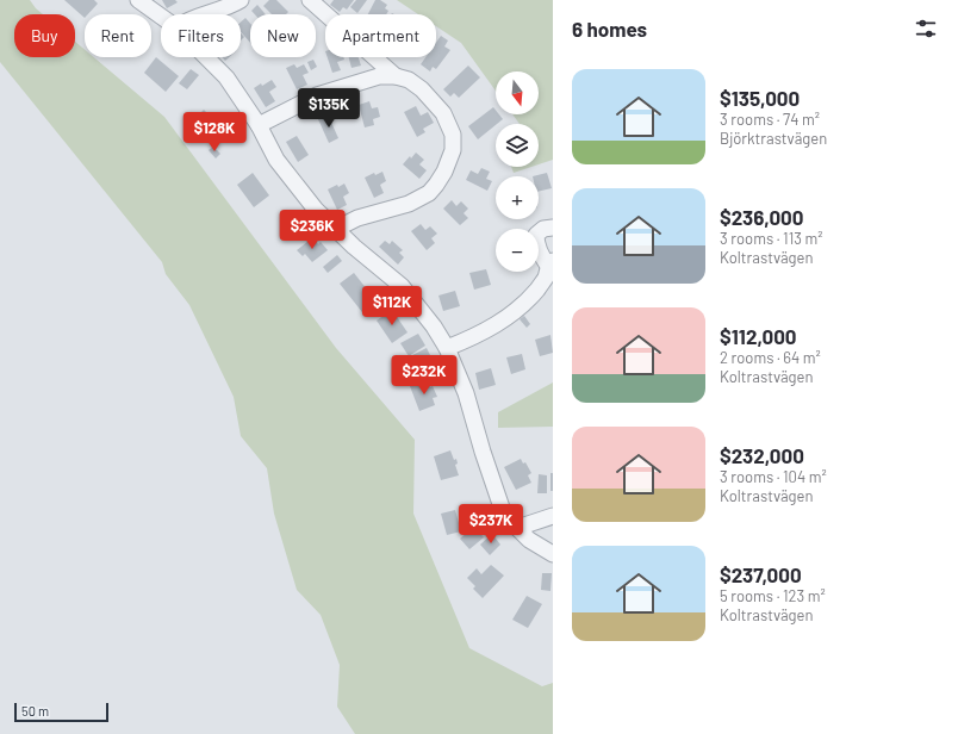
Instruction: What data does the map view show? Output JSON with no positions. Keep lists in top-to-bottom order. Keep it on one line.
{"scale_bar":"50 m","north":"bottom","page":{"heading":"6 homes","chip":["Buy","Rent","Filters","New","Apartment"],"list":[{"name":"$135,000","note":"3 rooms · 74 m² · Björktrastvägen"},{"name":"$236,000","note":"3 rooms · 113 m² · Koltrastvägen"},{"name":"$112,000","note":"2 rooms · 64 m² · Koltrastvägen"},{"name":"$232,000","note":"3 rooms · 104 m² · Koltrastvägen"},{"name":"$237,000","note":"5 rooms · 123 m² · Koltrastvägen"}],"map_buttons":["+","−"],"price":["$135K","$128K","$236K","$112K","$232K","$237K"],"scale":"50 m"}}
